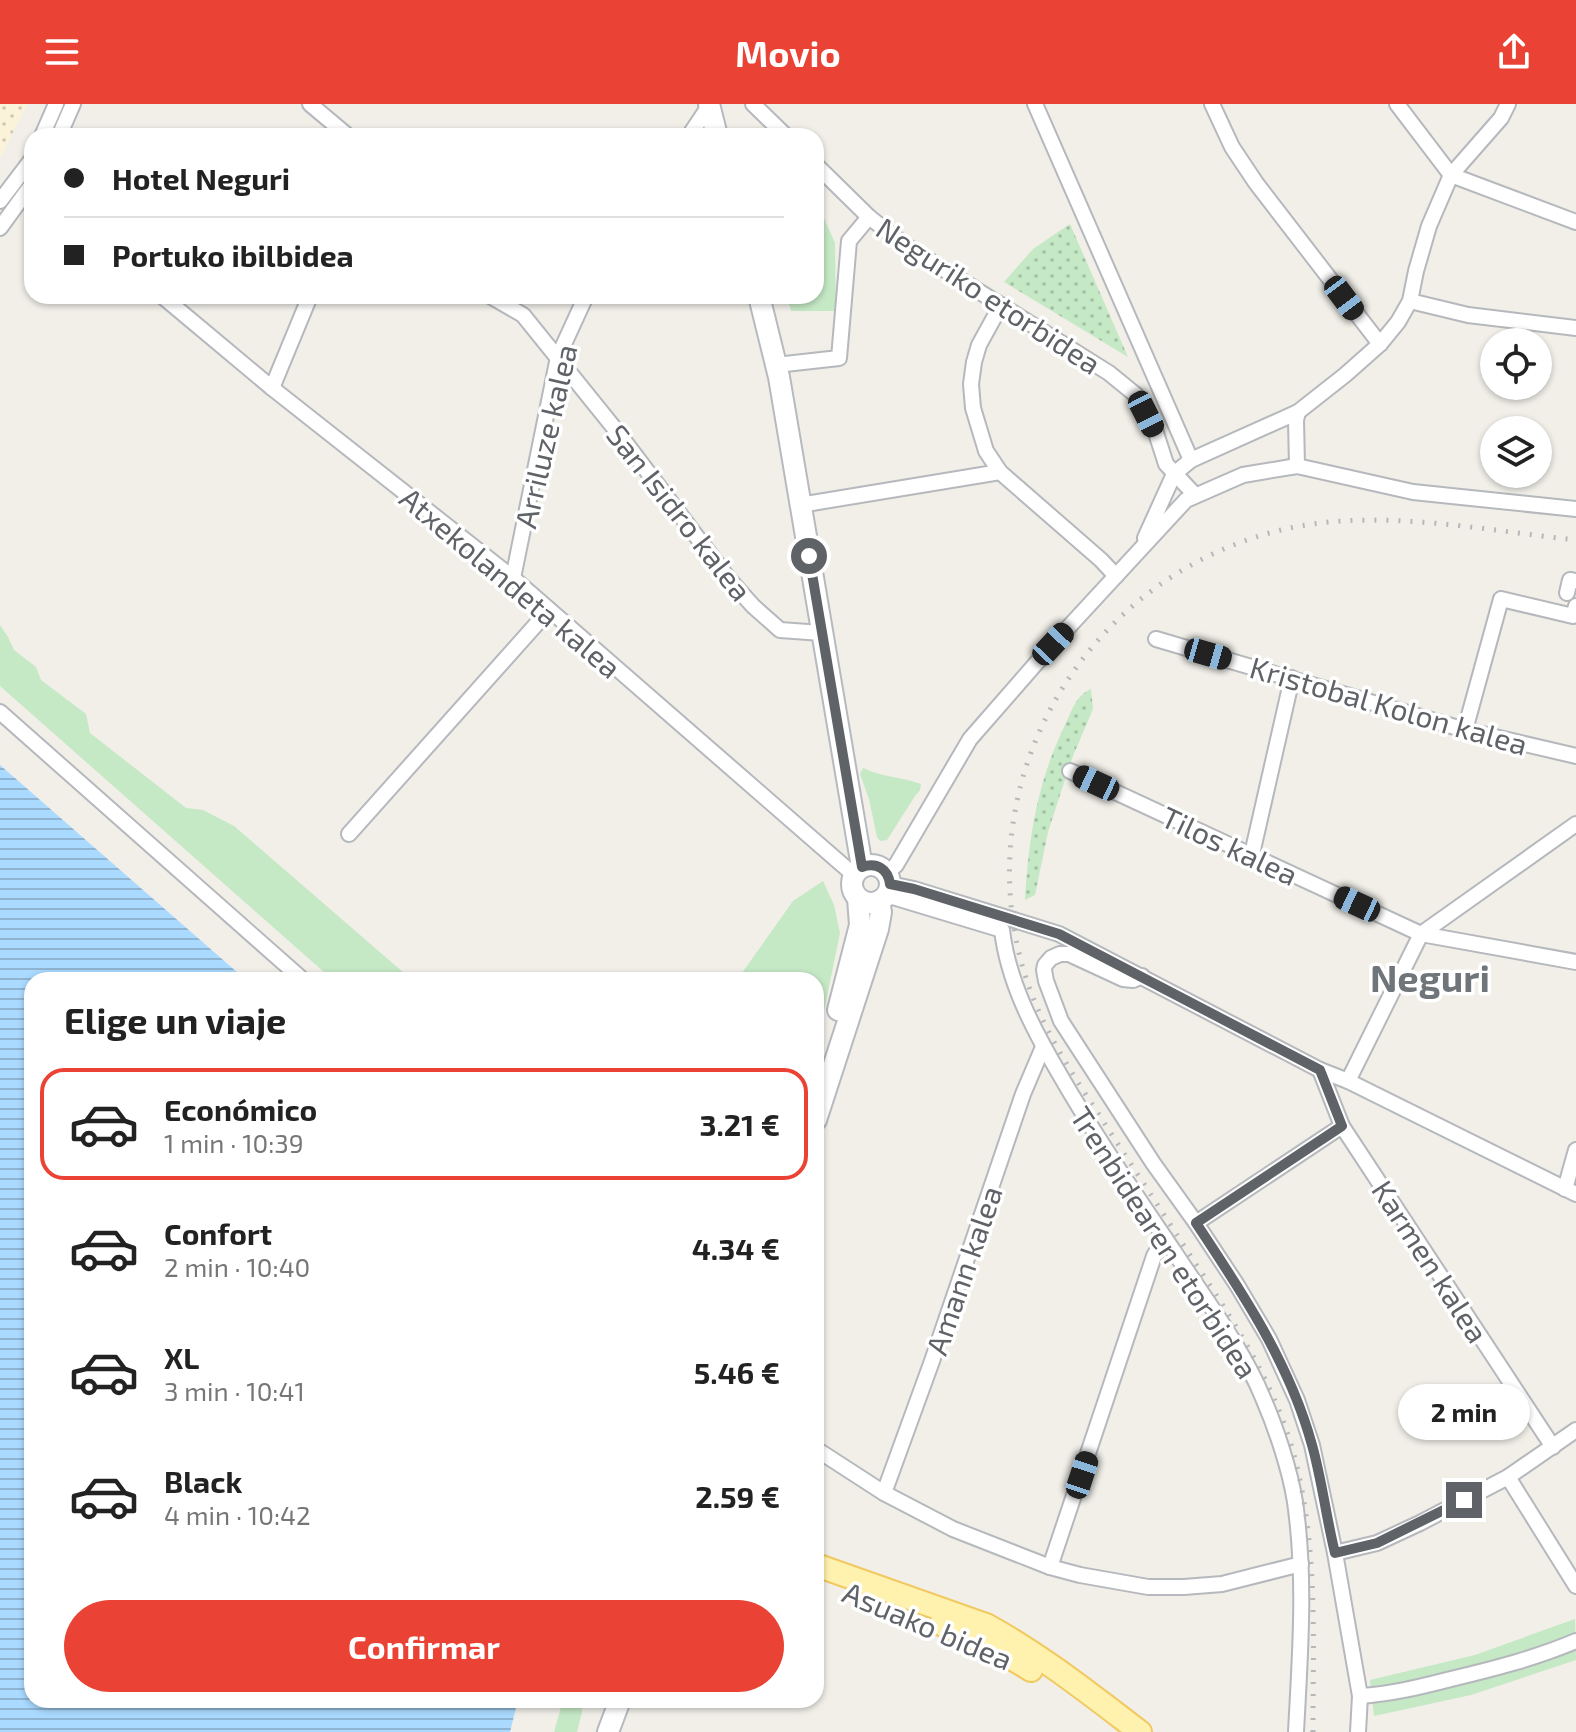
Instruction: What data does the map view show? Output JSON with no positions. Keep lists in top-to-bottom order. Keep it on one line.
{"streets":{"main road":["Asuako bidea"],"street":["Neguriko etorbidea","Arriluze kalea","San Isidro kalea","Atxekolandeta kalea","Kristobal Kolon kalea","Tilos kalea","Trenbidearen etorbidea","Karmen kalea","Amann kalea"]},"crossings":[["Arriluze kalea","San Isidro kalea"],["Arriluze kalea","Atxekolandeta kalea"],["Atxekolandeta kalea","Trenbidearen etorbidea"],["Trenbidearen etorbidea","Amann kalea"]],"districts":["Neguri"],"page":{"header":"Movio","banner":["Hotel Neguri","Portuko ibilbidea"],"heading":"Elige un viaje","list":[{"name":"Económico","note":"1 min · 10:39","value":"3.21 €"},{"name":"Confort","note":"2 min · 10:40","value":"4.34 €"},{"name":"XL","note":"3 min · 10:41","value":"5.46 €"},{"name":"Black","note":"4 min · 10:42","value":"2.59 €"}],"bubble":"2 min","buttons":"Confirmar"}}
